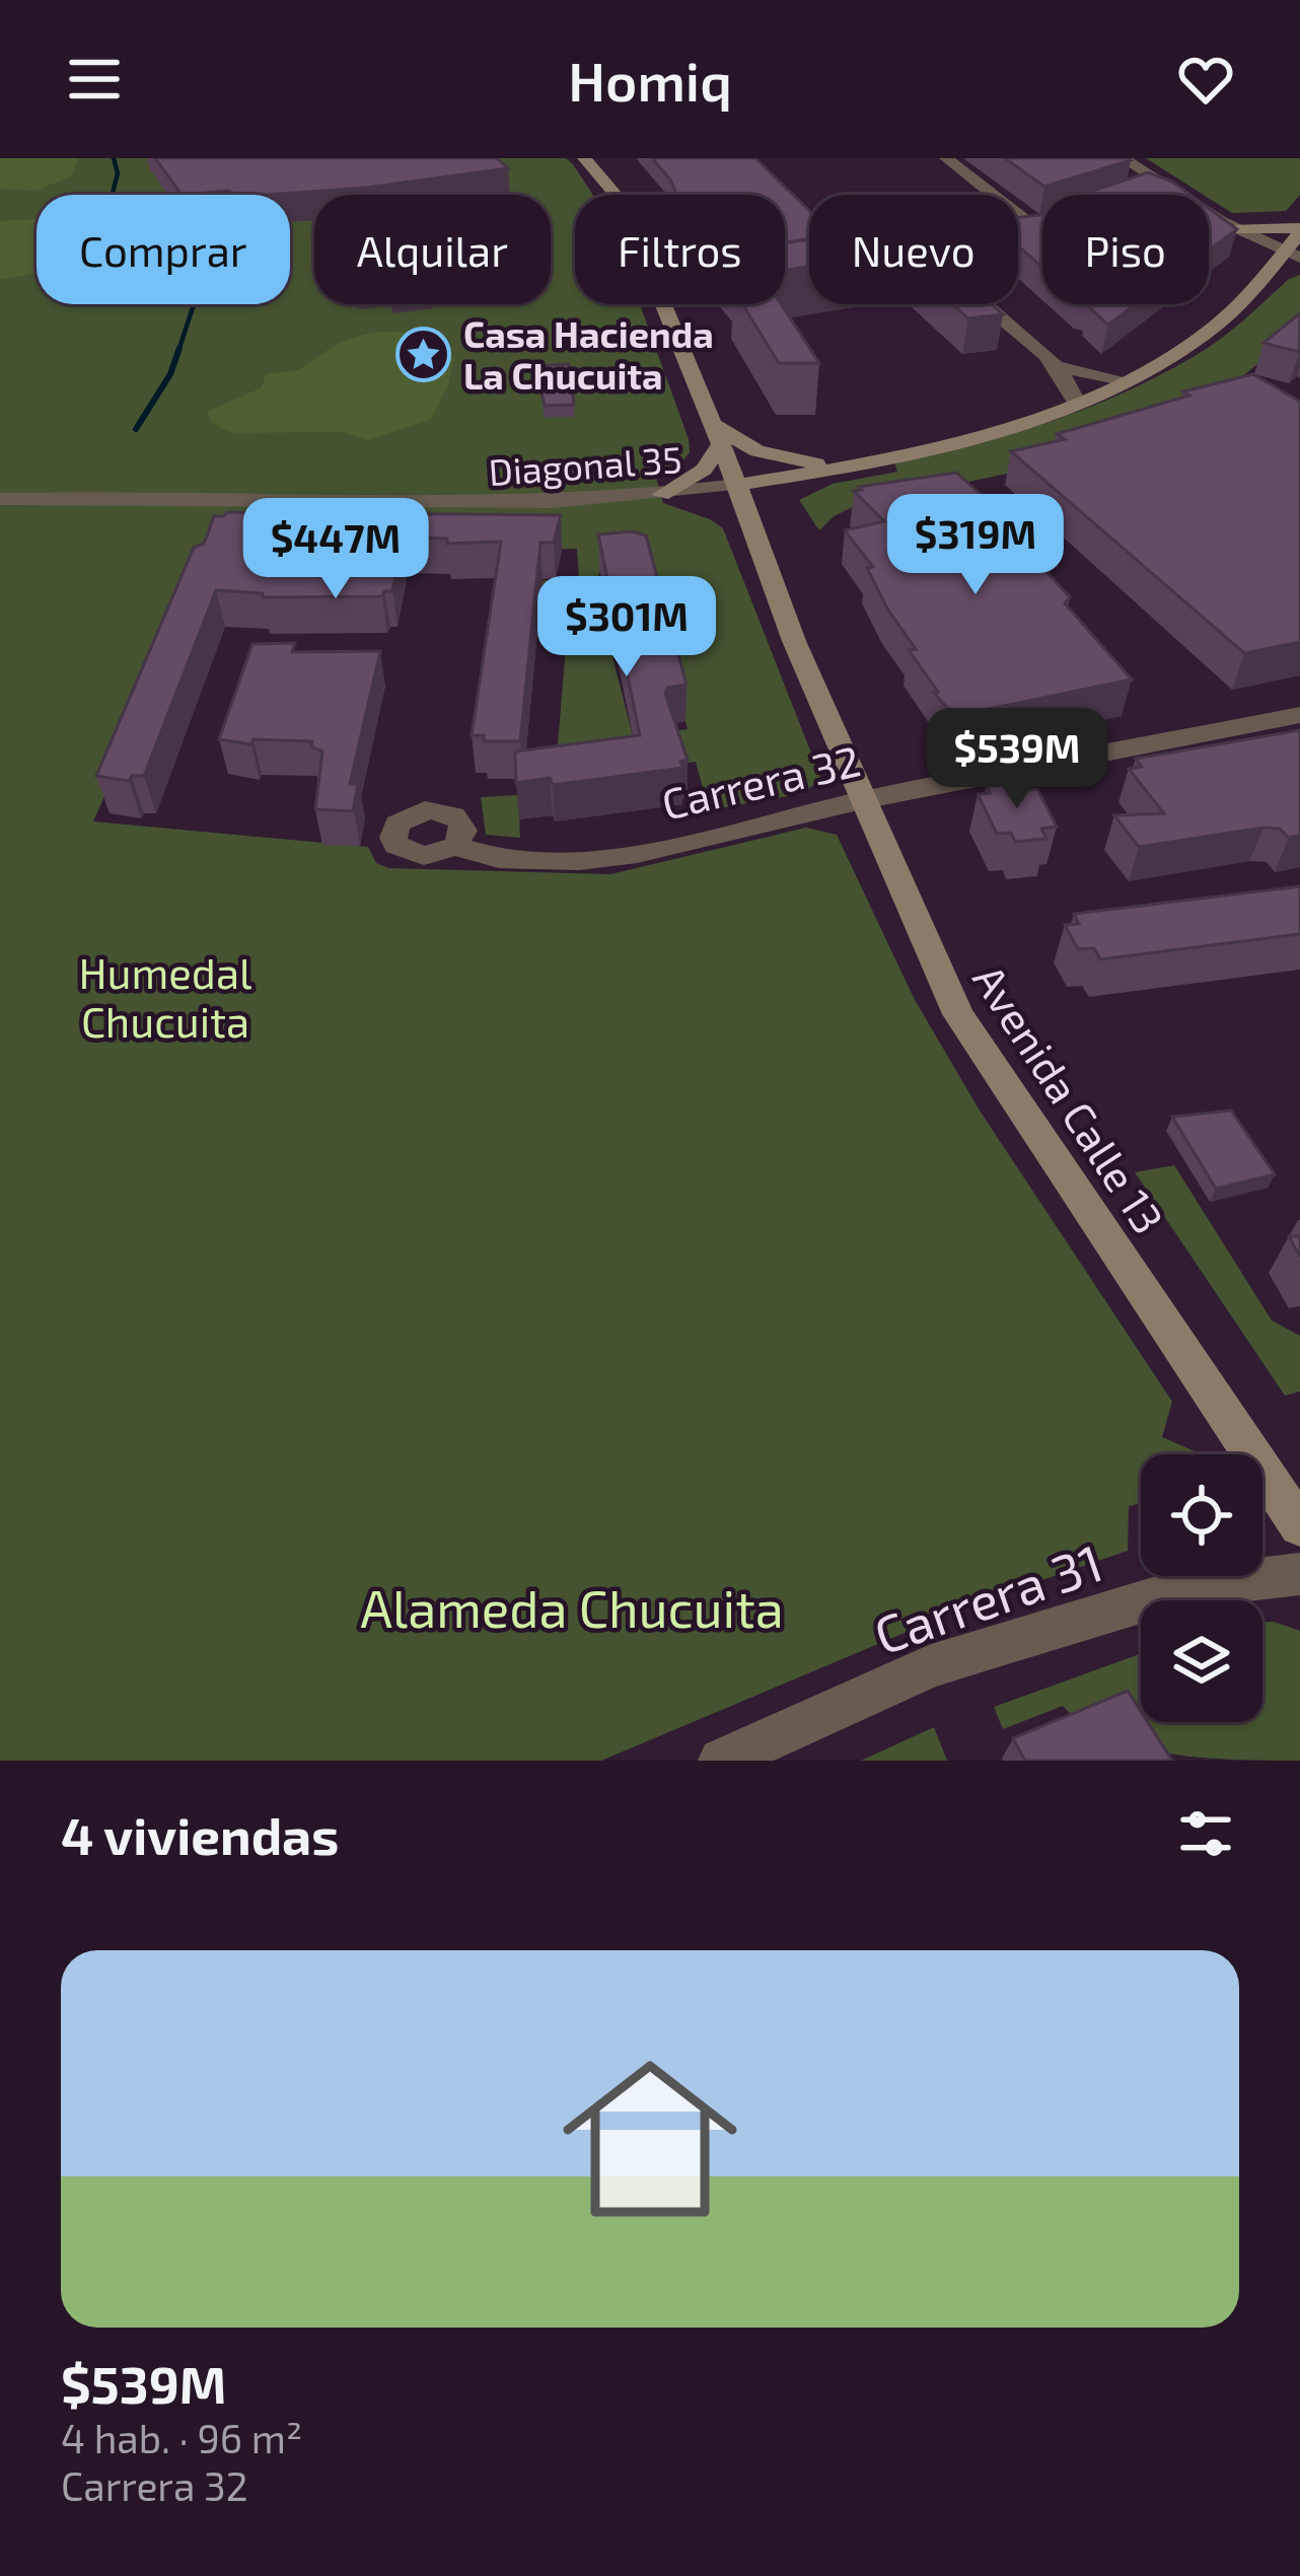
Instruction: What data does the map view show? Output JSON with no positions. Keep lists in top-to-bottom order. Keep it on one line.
{"streets":{"main road":["Avenida Calle 13"],"street":["Diagonal 35","Carrera 32","Carrera 31"]},"crossings":[["Diagonal 35","Avenida Calle 13"],["Carrera 32","Avenida Calle 13"]],"parks":["Humedal Chucuita","Alameda Chucuita"],"places":{"place":["Casa Hacienda La Chucuita"]},"page":{"header":"Homiq","chip":["Comprar","Alquilar","Filtros","Nuevo","Piso"],"price":["$319M","$447M","$301M","$539M"],"heading":"4 viviendas","list":[{"name":"$539M","note":"4 hab. · 96 m² · Carrera 32"}]}}
